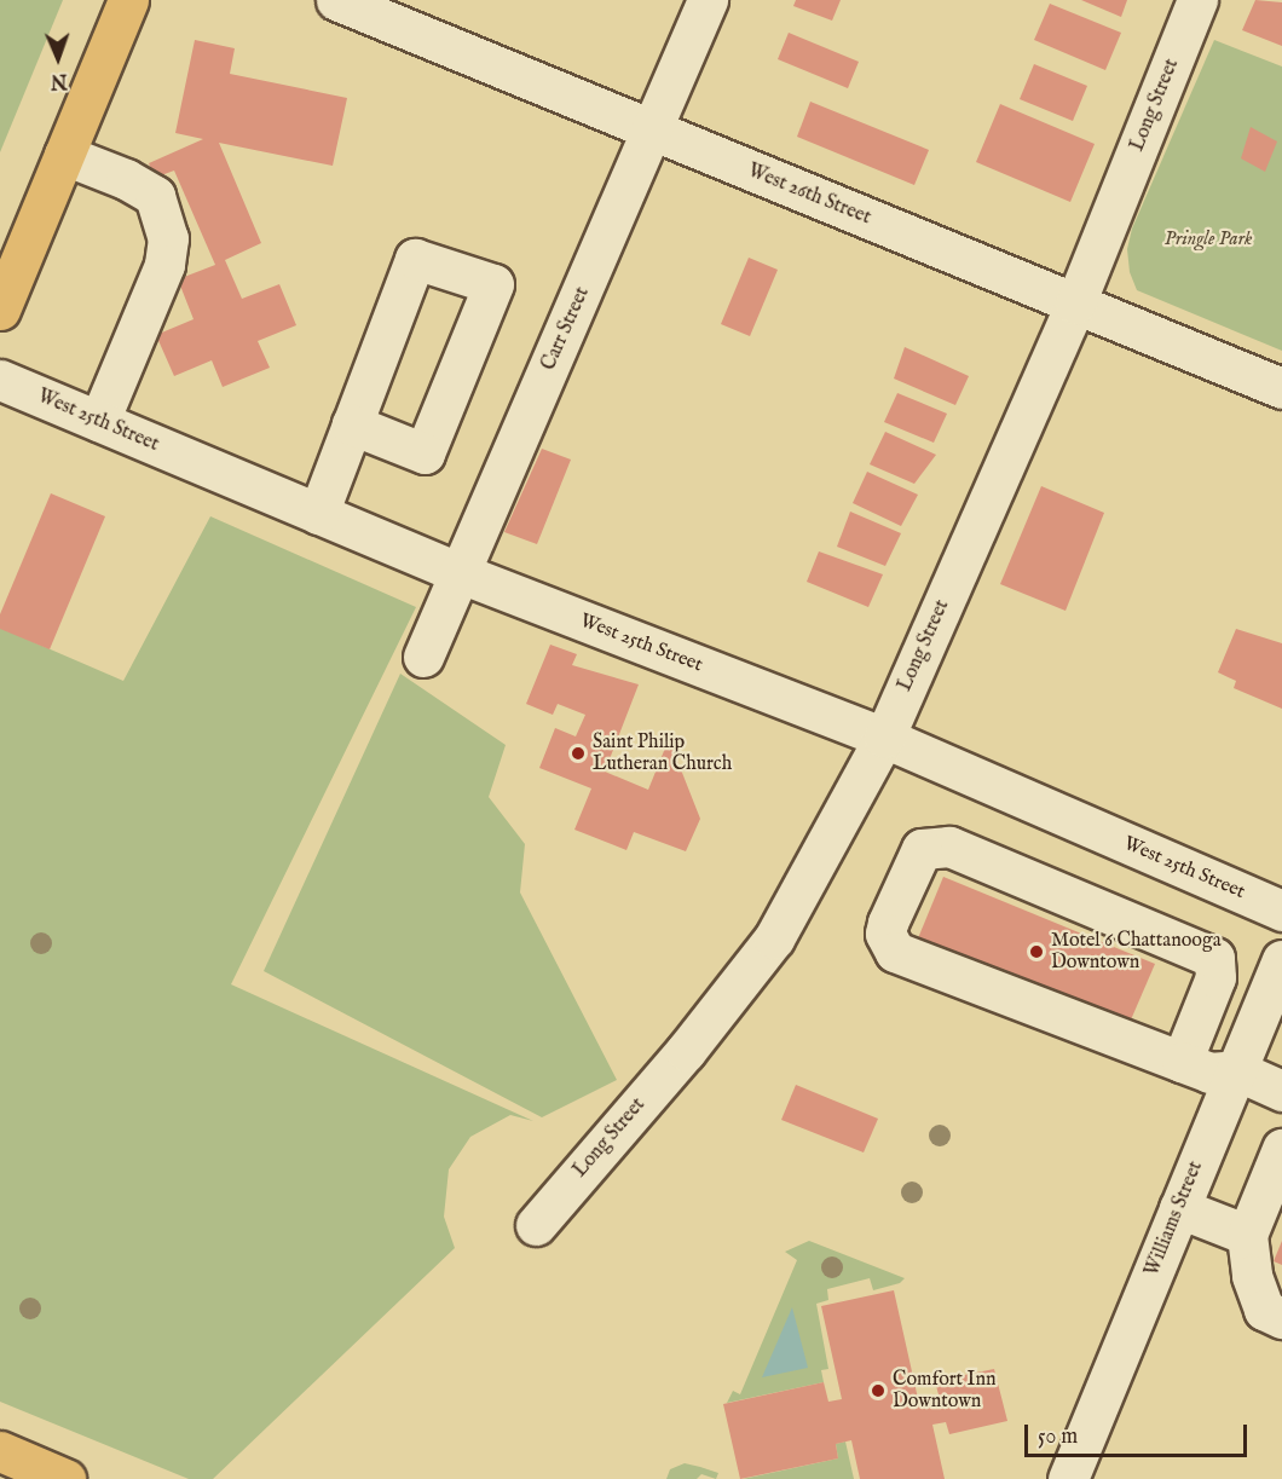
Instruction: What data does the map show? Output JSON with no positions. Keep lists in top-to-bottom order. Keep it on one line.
{"streets":{"street":["Long Street","West 26th Street","Carr Street","West 25th Street","Williams Street"]},"crossings":[["Long Street","West 26th Street"],["Long Street","West 25th Street"],["West 26th Street","Carr Street"],["Carr Street","West 25th Street"]],"parks":["Pringle Park"],"places":["Saint Philip Lutheran Church","Motel 6 Chattanooga Downtown","Comfort Inn Downtown"],"scale_bar":"50 m","north":"bottom"}
